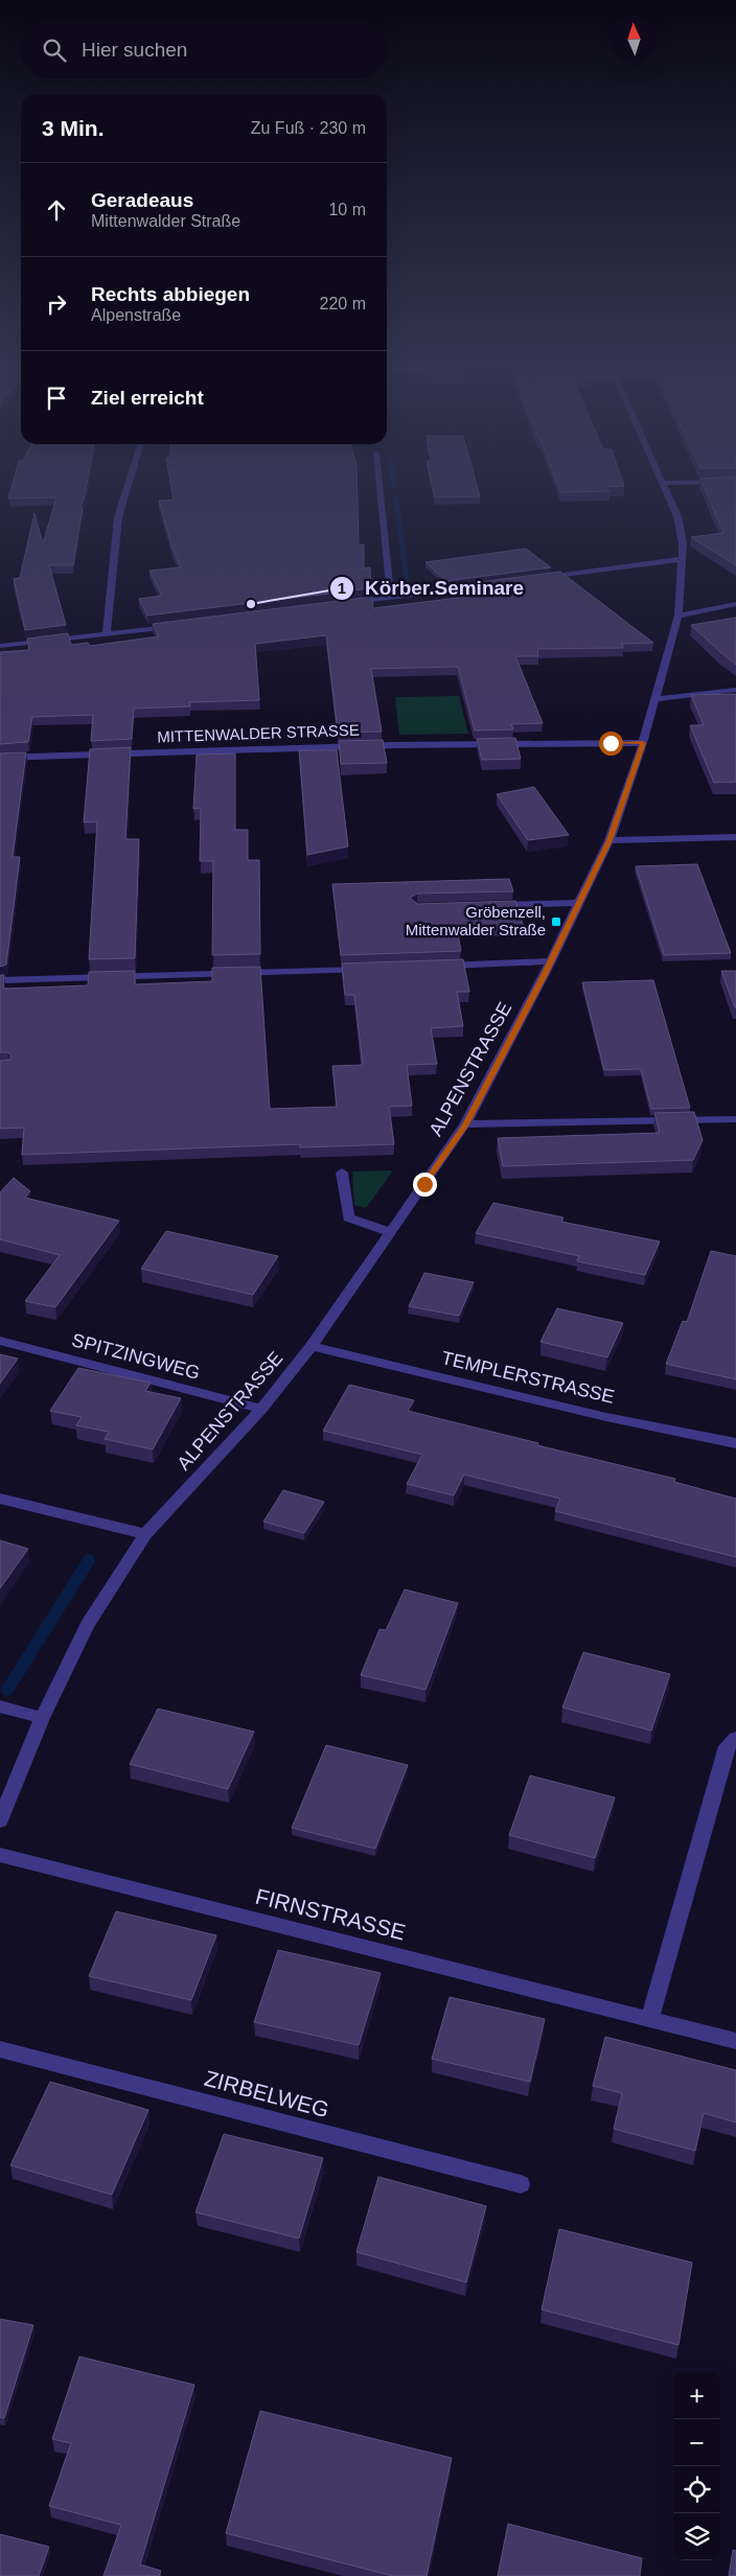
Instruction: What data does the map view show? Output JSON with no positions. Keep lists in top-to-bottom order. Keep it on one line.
{"streets":{"street":["MITTENWALDER STRASSE","ALPENSTRASSE","SPITZINGWEG","TEMPLERSTRASSE","FIRNSTRASSE","ZIRBELWEG"]},"crossings":[["MITTENWALDER STRASSE","ALPENSTRASSE"],["ALPENSTRASSE","SPITZINGWEG"],["ALPENSTRASSE","TEMPLERSTRASSE"]],"places":{"other":["Körber.Seminare"],"transit":["Gröbenzell, Mittenwalder Straße"]},"north":"top","page":{"search":"Hier suchen","heading":["3 Min.","Zu Fuß · 230 m"],"list":[["Geradeaus","Mittenwalder Straße","10 m"],["Rechts abbiegen","Alpenstraße","220 m"],"Ziel erreicht"],"map_buttons":["+","−"]}}
